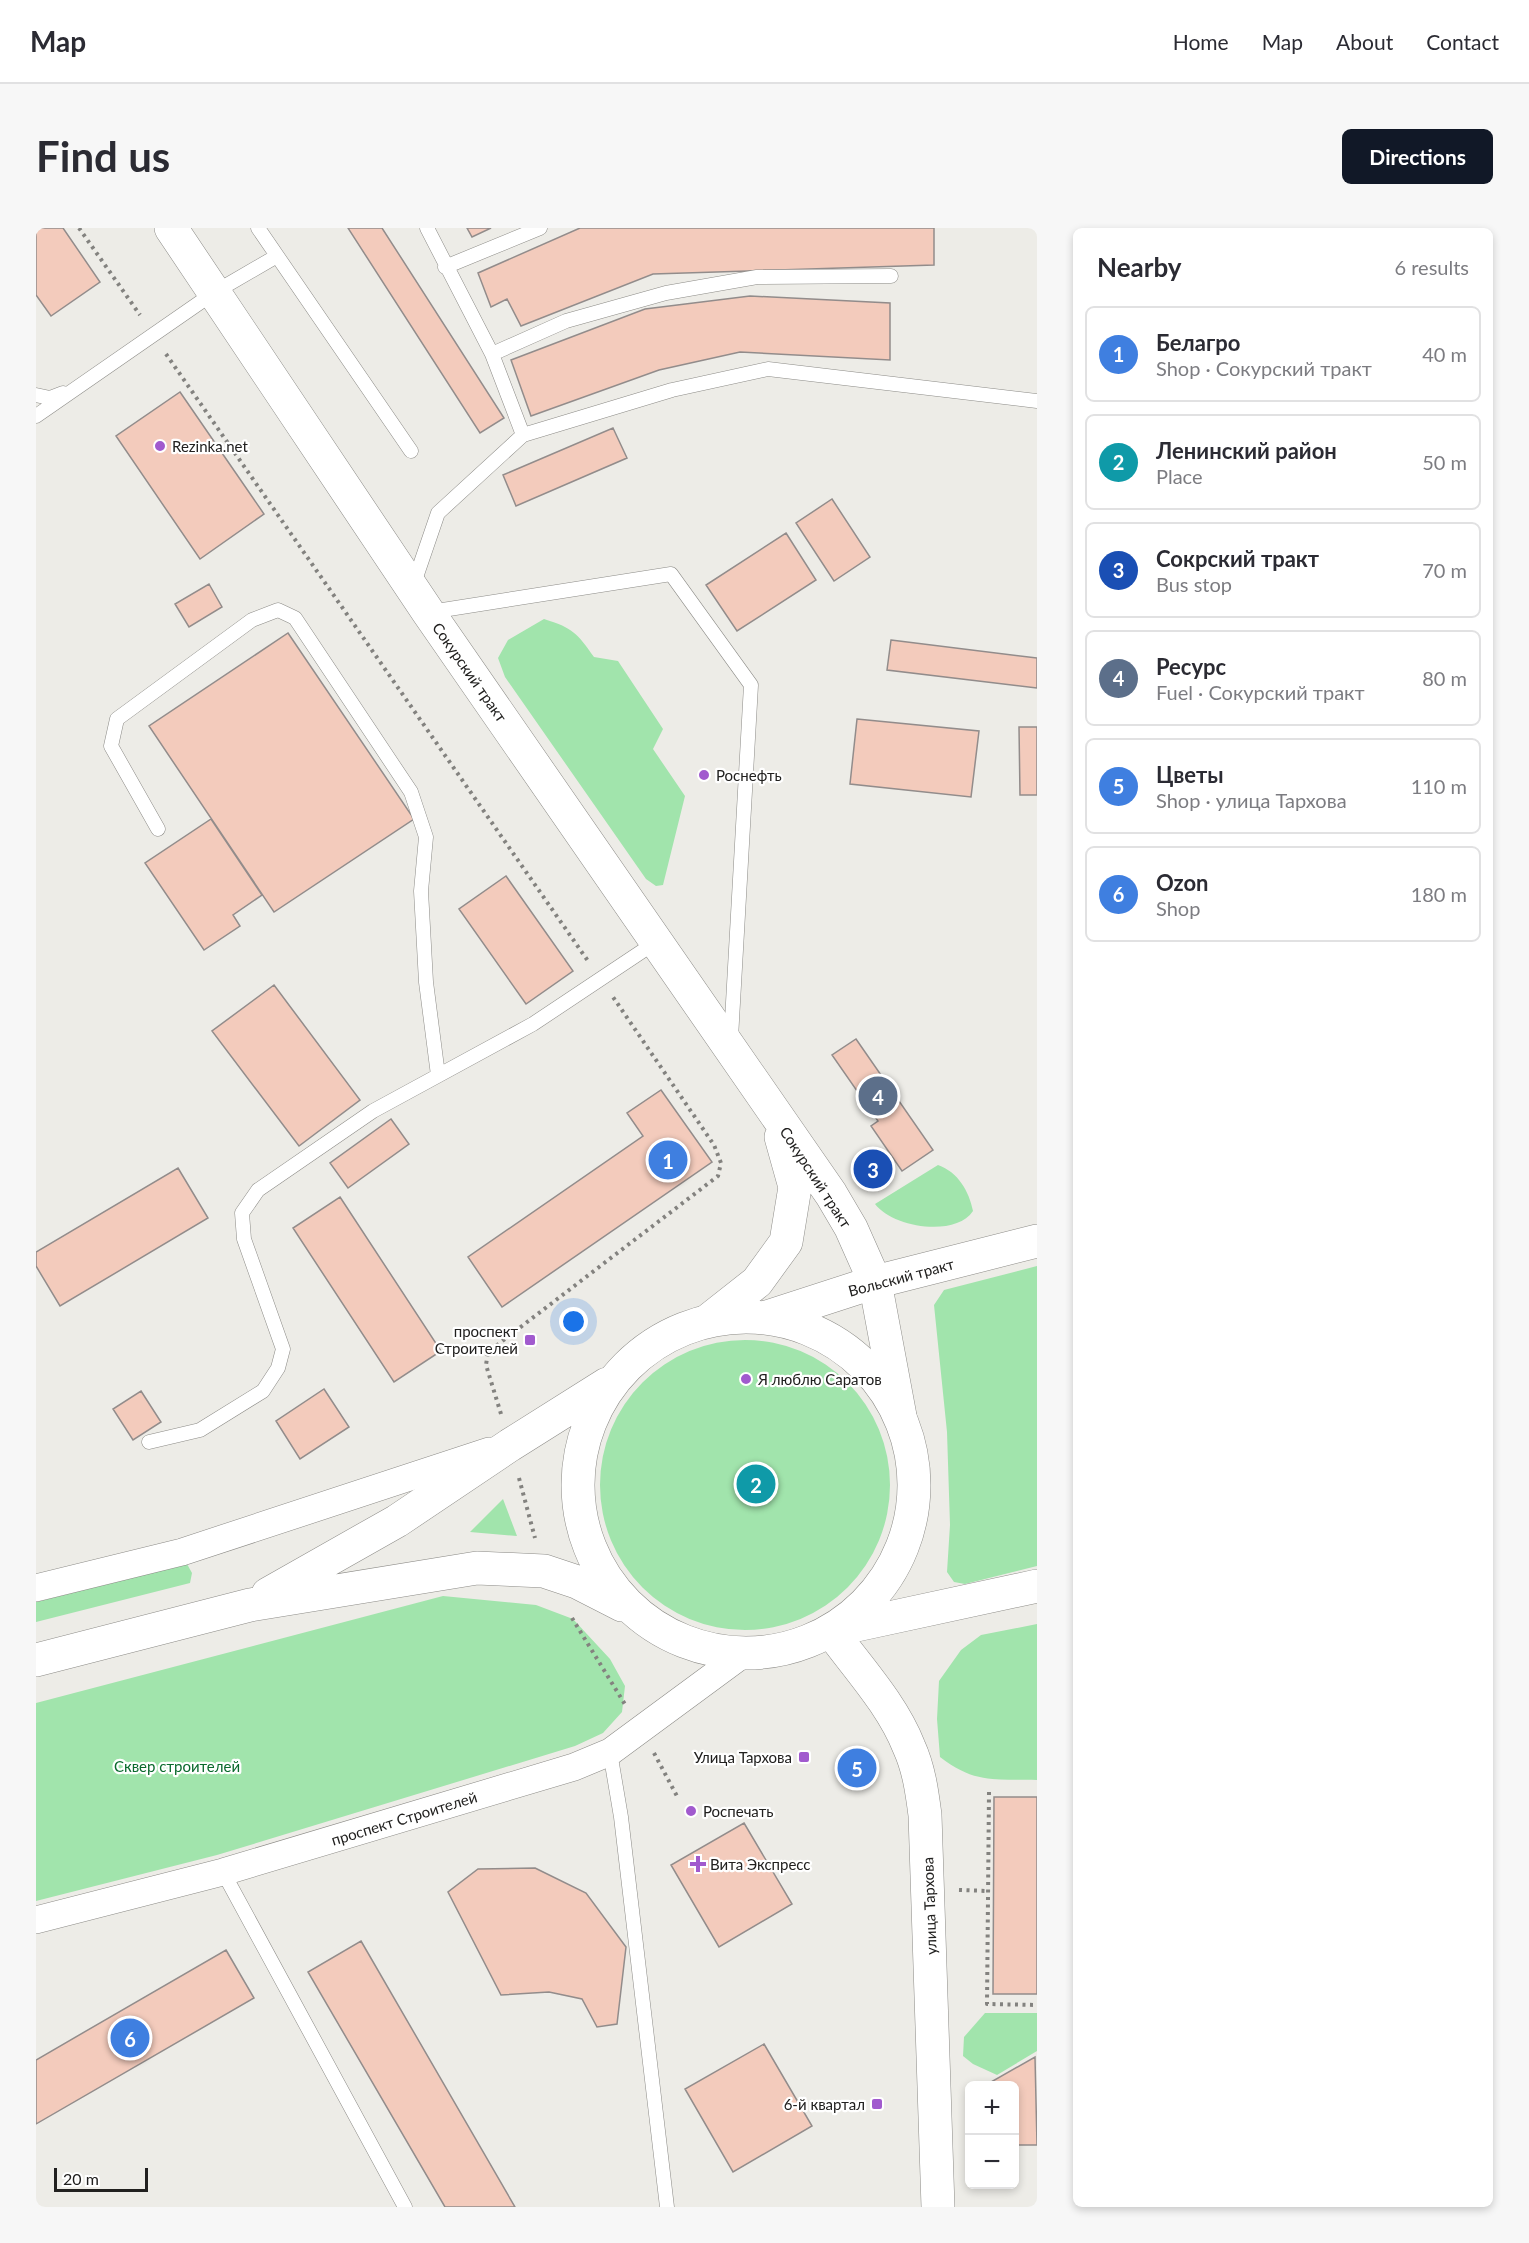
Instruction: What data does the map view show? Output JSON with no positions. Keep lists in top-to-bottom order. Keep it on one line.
{"streets":{"main road":["Сокурский тракт","Вольский тракт","улица Тархова"],"street":["проспект Строителей"]},"crossings":[["Сокурский тракт","Вольский тракт"]],"parks":["Cквер cтроителей"],"places":{"other":["Rezinka.net","Роснефть","Я люблю Саратов","Роспечать"],"transit":["проспект Строителей","Улица Тархова","6-й квартал"],"health":["Вита Экспресс"]},"scale_bar":"20 m","page":{"header":"Map","nav":["Home","Map","About","Contact"],"buttons":"Directions","title":"Find us","heading":["Nearby","6 results"],"list":[{"mark":"1","name":"Белагро","note":"Shop · Сокурский тракт","value":"40 m"},{"mark":"2","name":"Ленинский район","note":"Place","value":"50 m"},{"mark":"3","name":"Сокрский тракт","note":"Bus stop","value":"70 m"},{"mark":"4","name":"Ресурс","note":"Fuel · Сокурский тракт","value":"80 m"},{"mark":"5","name":"Цветы","note":"Shop · улица Тархова","value":"110 m"},{"mark":"6","name":"Ozon","note":"Shop","value":"180 m"}],"pins":["4","1","3","2","5","6"],"map_buttons":["+","−"],"scale":"20 m"}}
